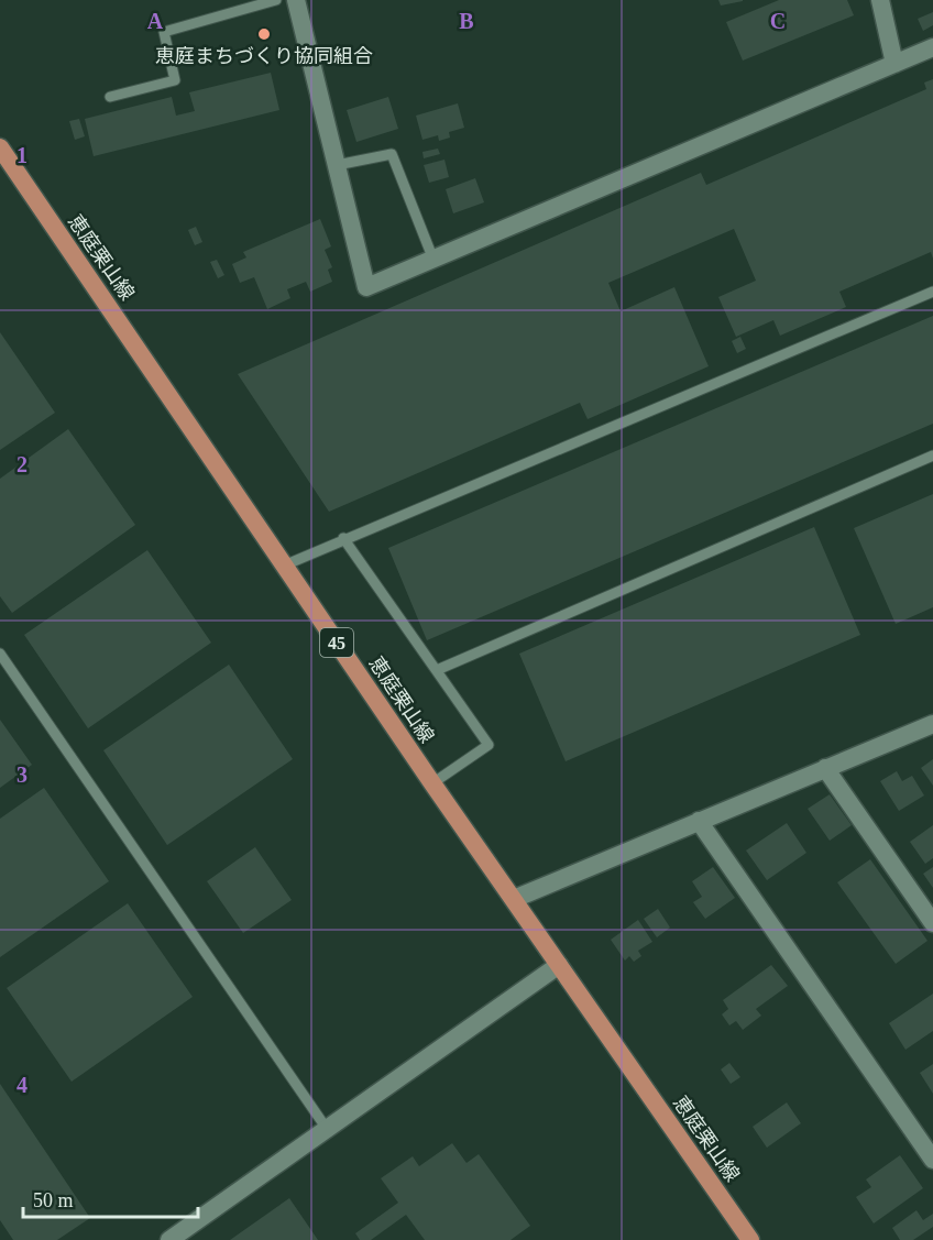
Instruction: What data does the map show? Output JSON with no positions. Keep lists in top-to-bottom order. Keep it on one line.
{"streets":{"main road":["恵庭栗山線","45"]},"places":["恵庭まちづくり協同組合"],"scale_bar":"50 m","grid":{"columns":["A","B","C"],"rows":["1","2","3","4"]}}
